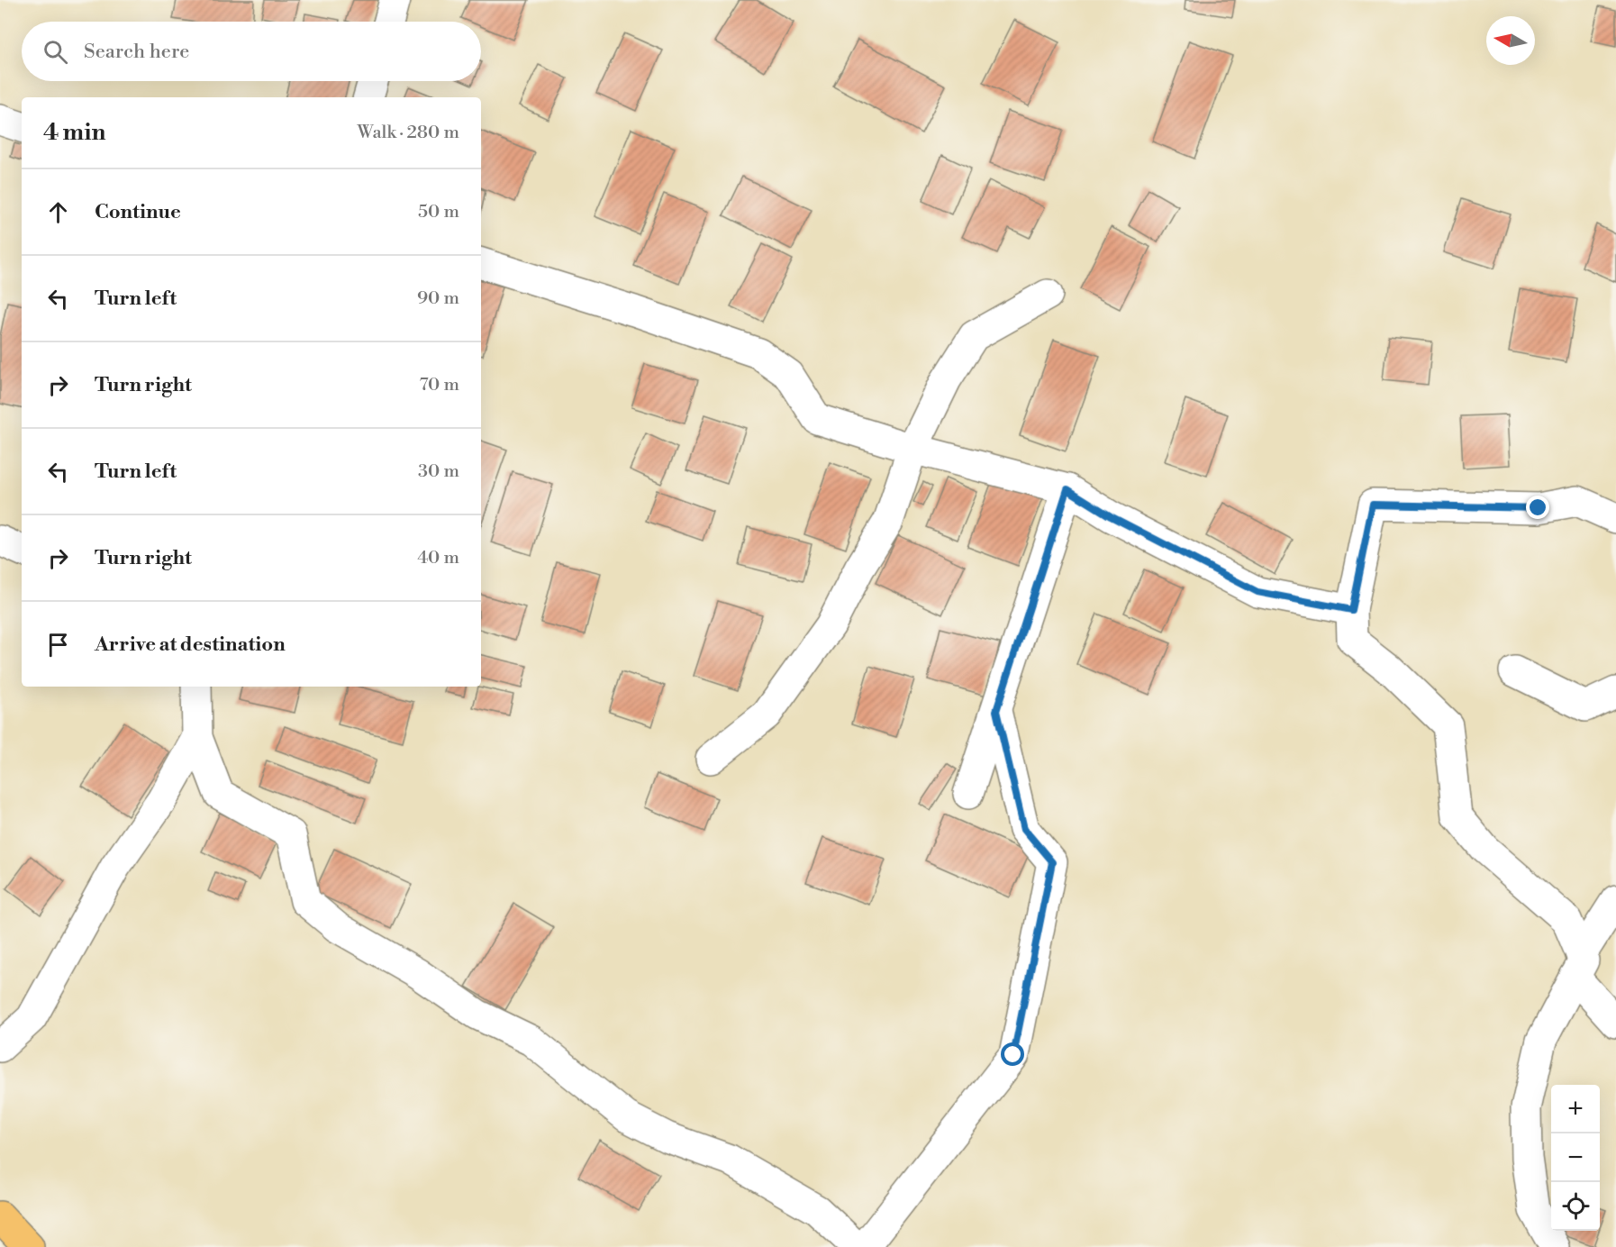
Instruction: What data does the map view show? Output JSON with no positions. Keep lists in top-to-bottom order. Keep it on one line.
{"north":"left","page":{"search":"Search here","heading":["4 min","Walk · 280 m"],"list":[["Continue","50 m"],["Turn left","90 m"],["Turn right","70 m"],["Turn left","30 m"],["Turn right","40 m"],"Arrive at destination"],"map_buttons":["+","−"]}}
